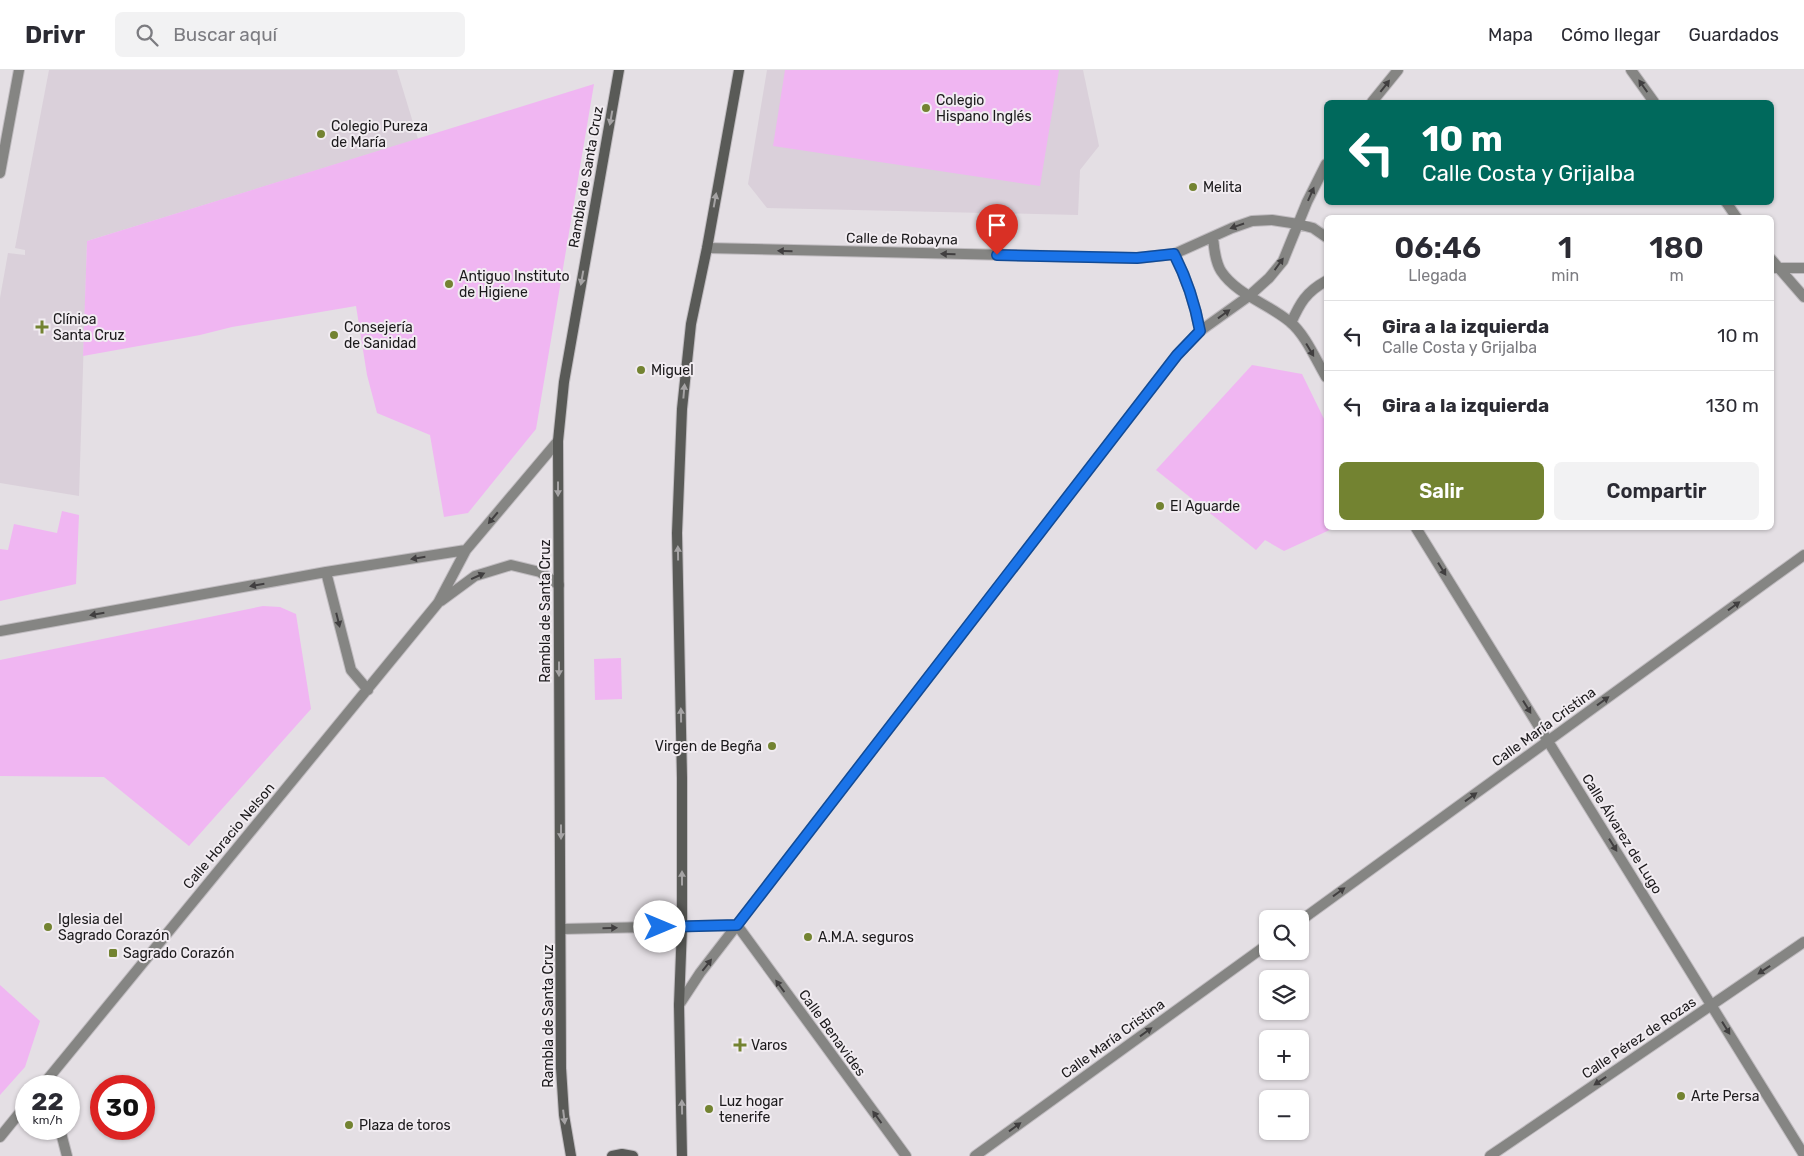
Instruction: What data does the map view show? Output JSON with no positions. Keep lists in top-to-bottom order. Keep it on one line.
{"streets":{"main road":["Rambla de Santa Cruz"],"street":["Calle de Robayna","Calle María Cristina","Calle Álvarez de Lugo","Calle Horacio Nelson","Calle Benavides","Calle Pérez de Rozas"]},"crossings":[["Calle María Cristina","Calle Álvarez de Lugo"],["Calle Álvarez de Lugo","Calle Pérez de Rozas"]],"one_way":["Rambla de Santa Cruz","Calle de Robayna","Calle María Cristina","Calle Álvarez de Lugo","Calle Benavides","Calle Pérez de Rozas"],"places":{"other":["Colegio Hispano Inglés","Colegio Pureza de María","Melita","Antiguo Instituto de Higiene","Consejería de Sanidad","Miguel","El Aguarde","Virgen de Begña","Iglesia del Sagrado Corazón","A.M.A. seguros","Arte Persa","Luz hogar tenerife","Plaza de toros"],"health":["Clínica Santa Cruz","Varos"],"transit":["Sagrado Corazón"]},"page":{"header":"Drivr","search":"Buscar aquí","nav":["Mapa","Cómo llegar","Guardados"],"turn":["10 m","Calle Costa y Grijalba"],"eta":["06:46","Llegada","1","min","180","m"],"list":[{"name":"Gira a la izquierda","note":"Calle Costa y Grijalba","value":"10 m"},{"name":"Gira a la izquierda","value":"130 m"}],"buttons":["Salir","Compartir"],"map_buttons":["+","−"],"speed":"22 km/h","limit":"30"}}
